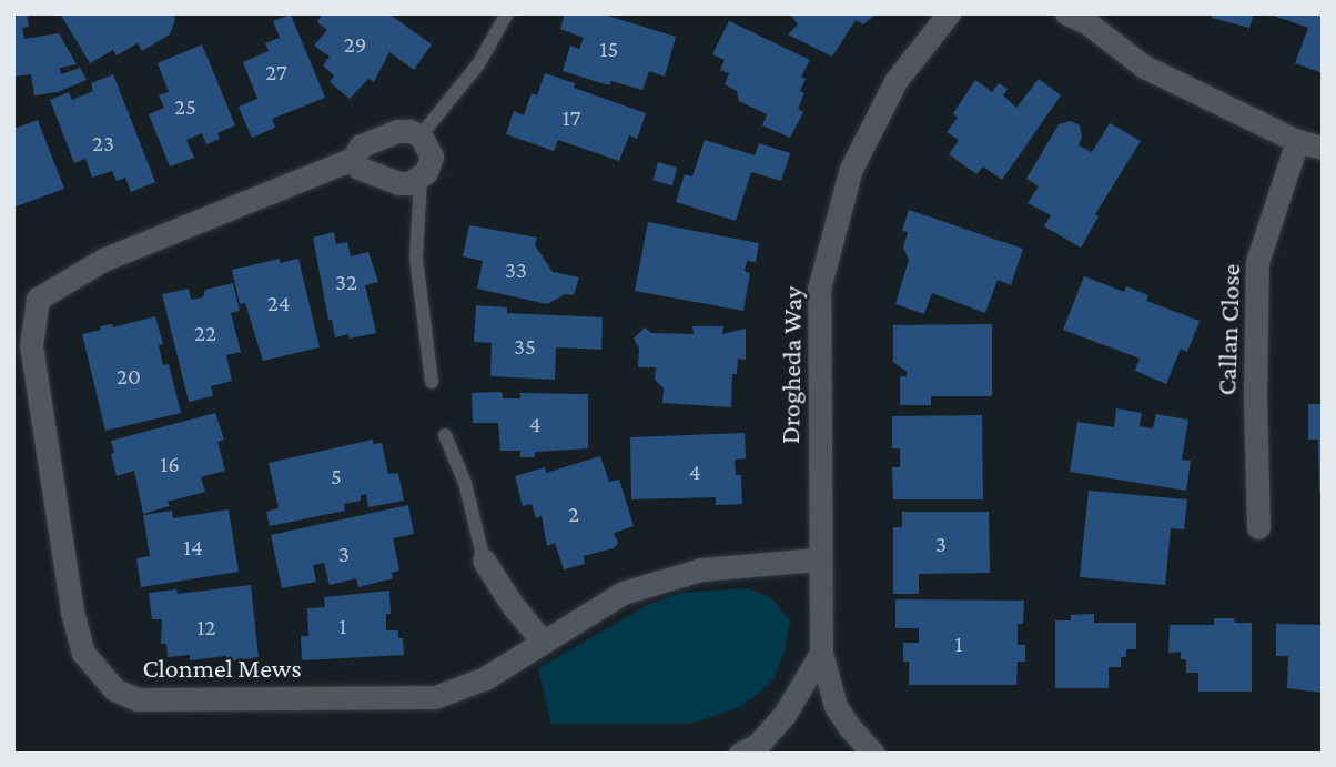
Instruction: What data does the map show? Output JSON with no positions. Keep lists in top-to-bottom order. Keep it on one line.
{"streets":{"street":["Callan Close","Drogheda Way","Clonmel Mews"]},"crossings":[["Drogheda Way","Clonmel Mews"]],"house_numbers":["29","15","27","25","17","23","33","32","24","22","35","20","4","16","4","5","2","3","14","3","1","12","1"]}
